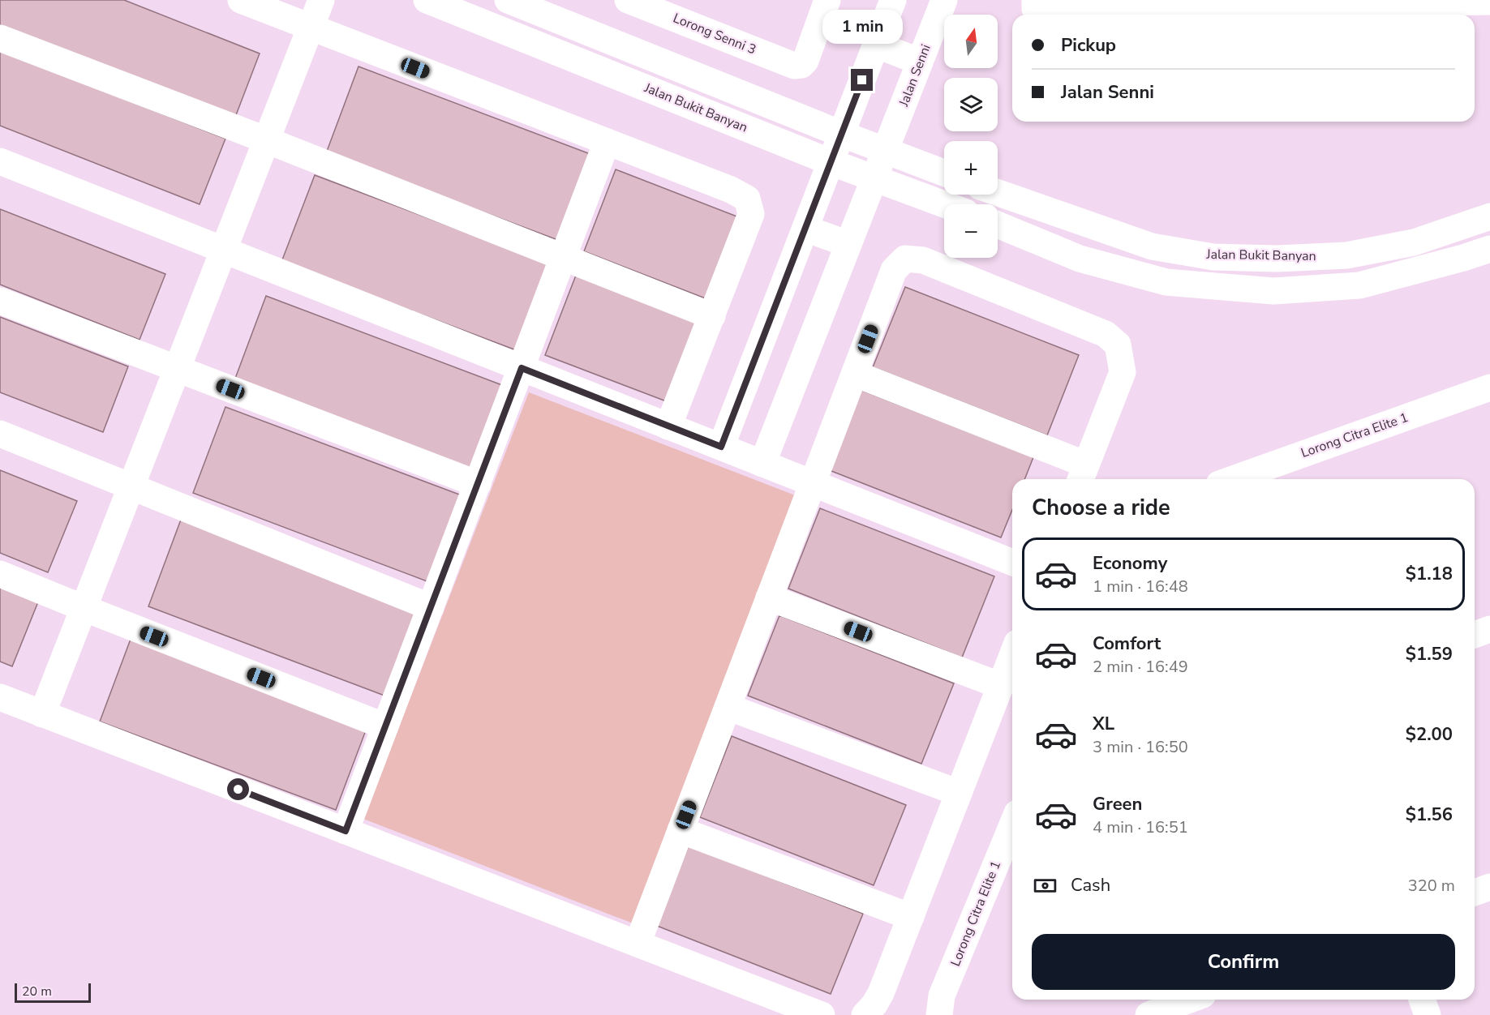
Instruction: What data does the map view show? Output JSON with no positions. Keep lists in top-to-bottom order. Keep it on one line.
{"streets":{"street":["Lorong Senni 3","Jalan Senni","Jalan Bukit Banyan","Lorong Citra Elite 1"]},"crossings":[["Jalan Senni","Jalan Bukit Banyan"]],"scale_bar":"20 m","north":"top","page":{"bubble":"1 min","map_buttons":["+","−"],"banner":["Pickup","Jalan Senni"],"heading":"Choose a ride","list":[{"name":"Economy","note":"1 min · 16:48","value":"$1.18"},{"name":"Comfort","note":"2 min · 16:49","value":"$1.59"},{"name":"XL","note":"3 min · 16:50","value":"$2.00"},{"name":"Green","note":"4 min · 16:51","value":"$1.56"}],"pay":["Cash","320 m"],"buttons":"Confirm","scale":"20 m"}}
